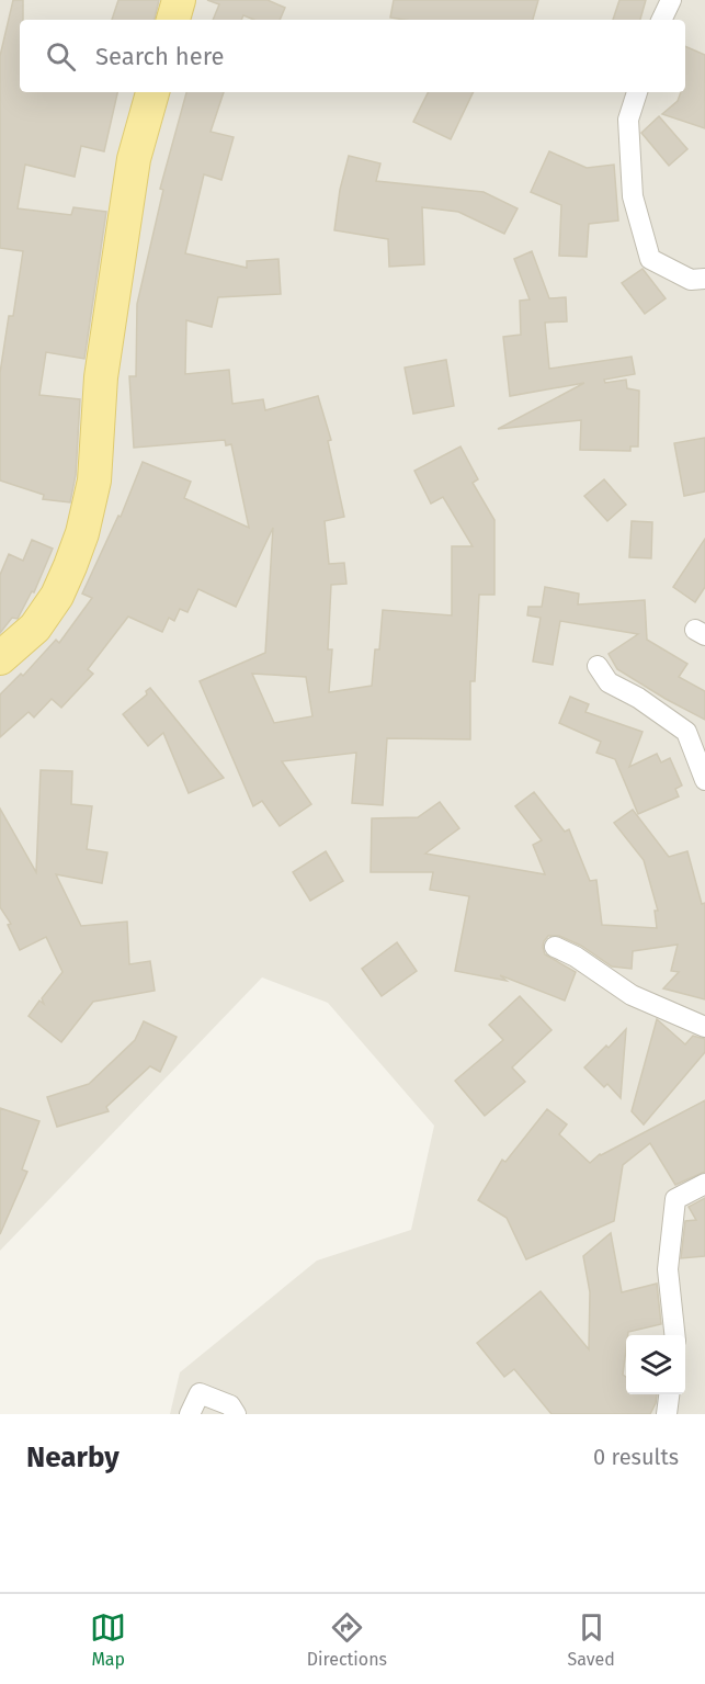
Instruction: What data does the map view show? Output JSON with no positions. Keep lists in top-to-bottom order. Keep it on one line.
{"page":{"search":"Search here","heading":["Nearby","0 results"],"nav":["Map","Directions","Saved"]}}
